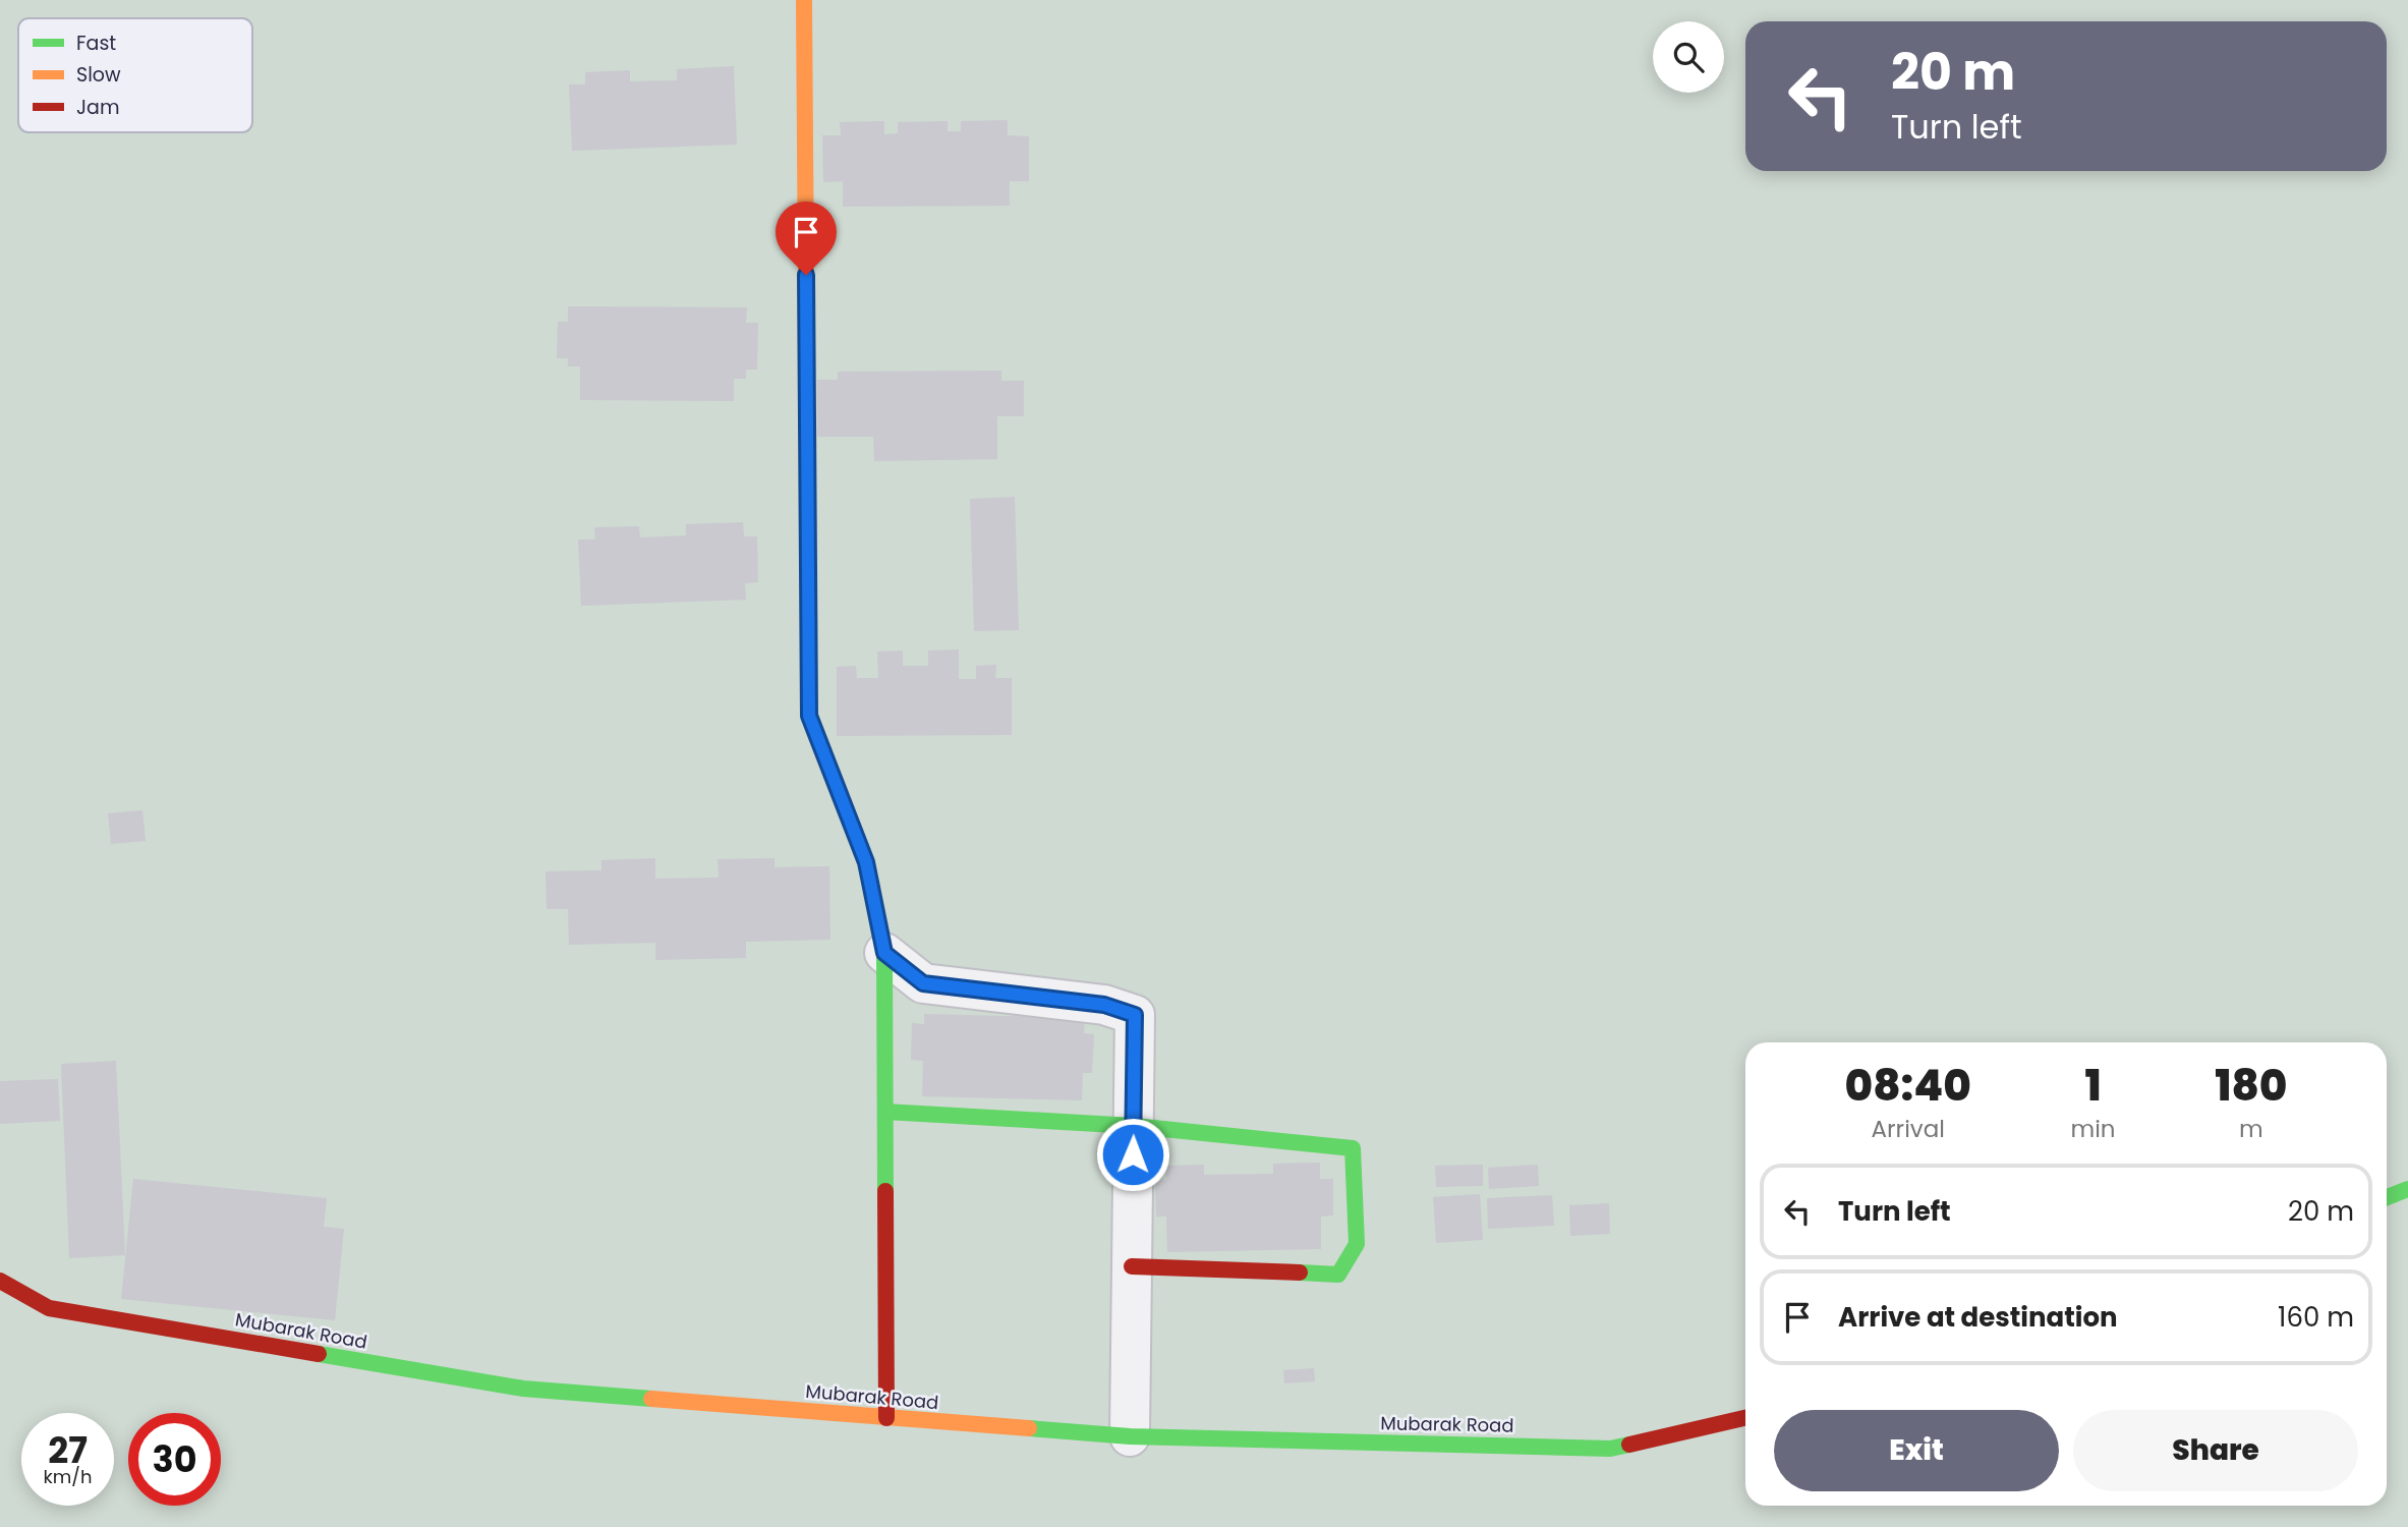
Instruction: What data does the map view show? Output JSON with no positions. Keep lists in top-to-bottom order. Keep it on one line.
{"streets":{"street":["Mubarak Road"]},"legend":["Fast","Slow","Jam"],"page":{"turn":["20 m","Turn left"],"eta":["08:40","Arrival","1","min","180","m"],"list":[{"name":"Turn left","value":"20 m"},{"name":"Arrive at destination","value":"160 m"}],"buttons":["Exit","Share"],"speed":"27 km/h","limit":"30"}}
